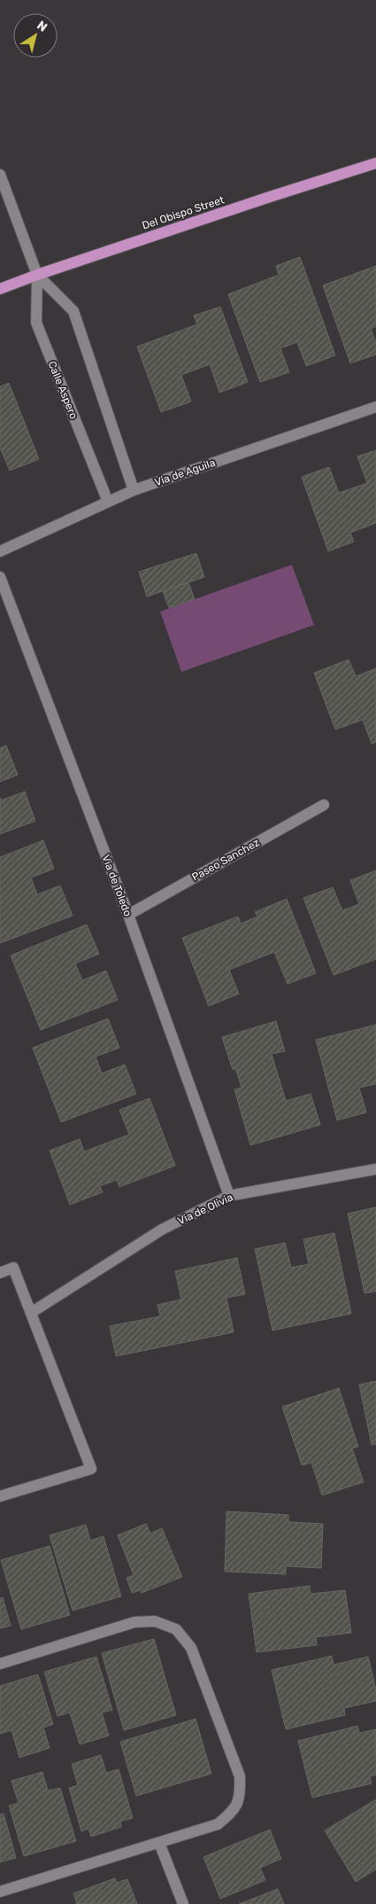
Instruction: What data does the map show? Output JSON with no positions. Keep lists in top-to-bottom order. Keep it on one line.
{"streets":{"main road":["Del Obispo Street"],"street":["Calle Aspero","Via de Aguila","Paseo Sanchez","Via de Toledo","Via de Olivia"]},"crossings":[["Del Obispo Street","Calle Aspero"],["Calle Aspero","Via de Aguila"],["Paseo Sanchez","Via de Toledo"],["Via de Toledo","Via de Olivia"]],"north":"top right"}
